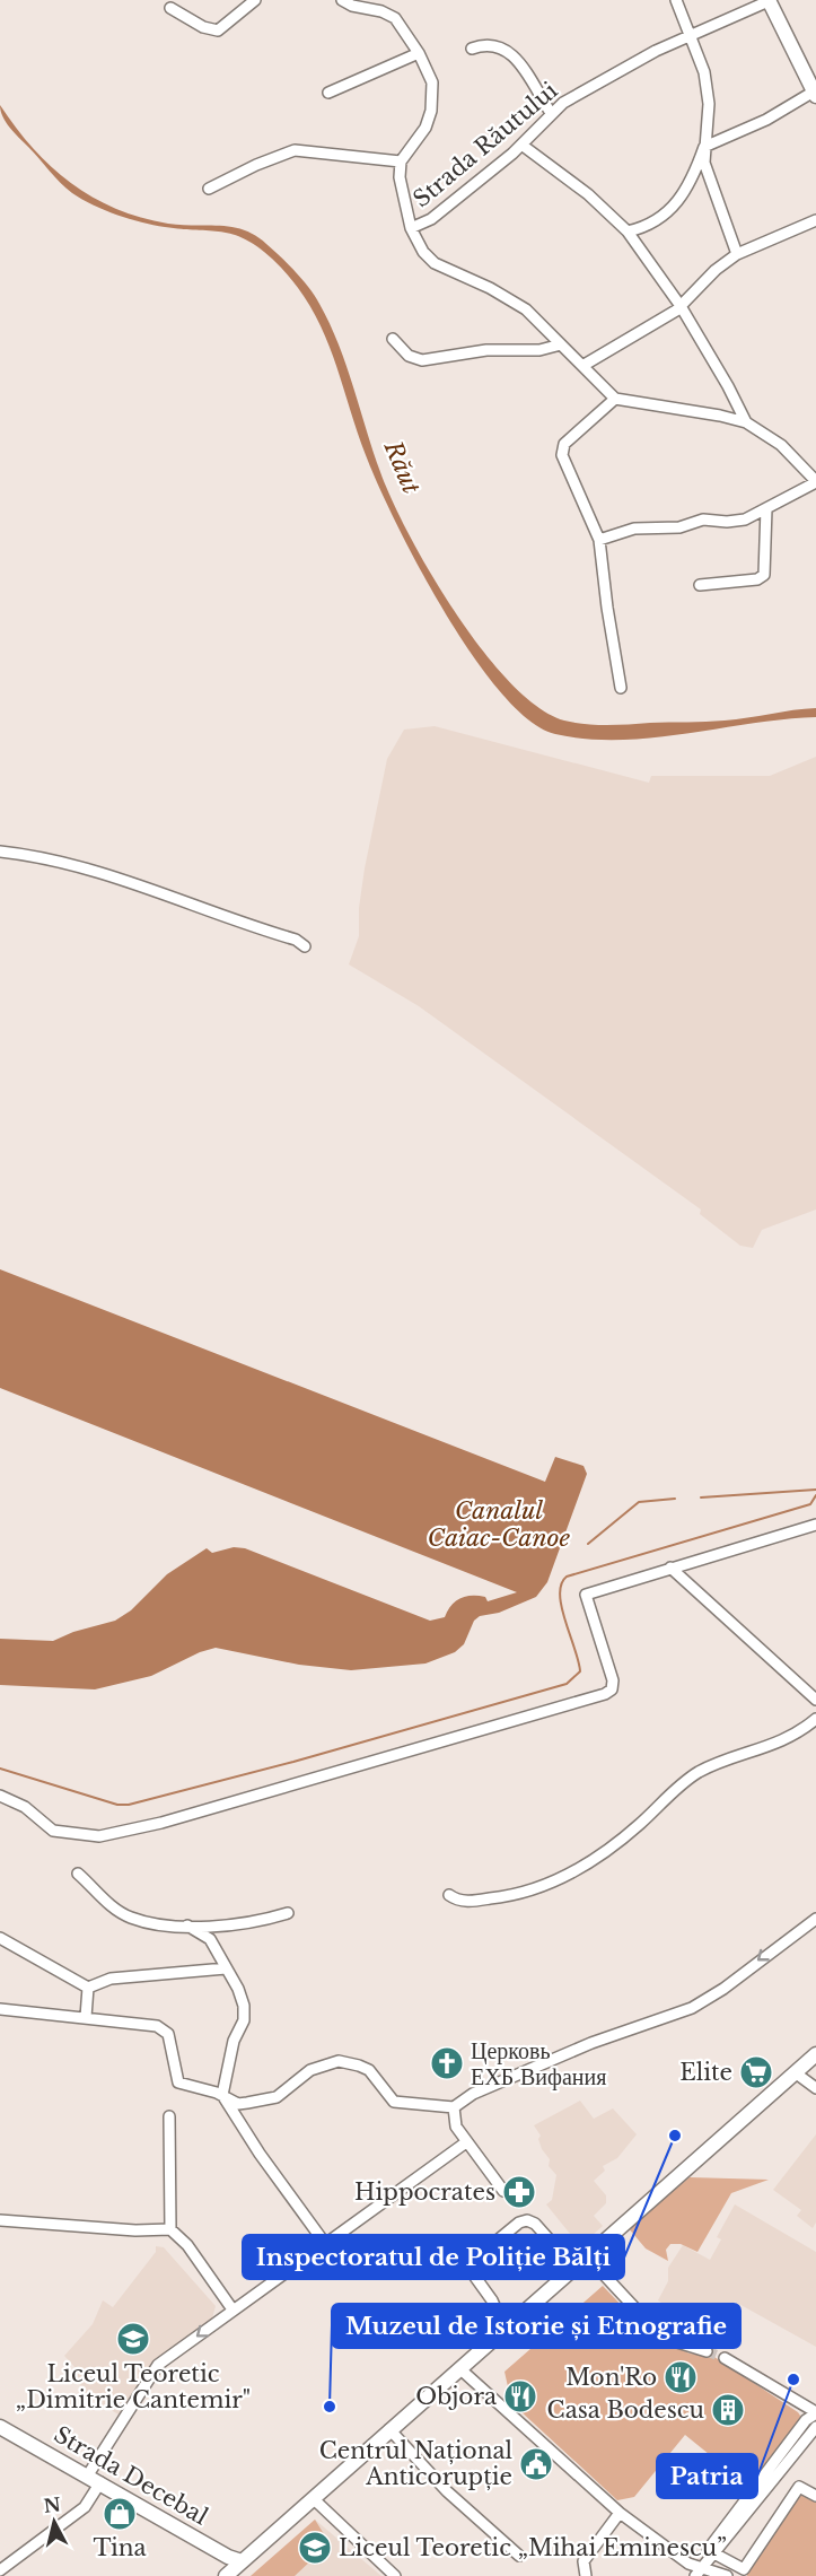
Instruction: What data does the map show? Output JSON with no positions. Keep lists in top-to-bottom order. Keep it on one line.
{"streets":{"main road":["Strada Decebal"],"street":["Strada Răutului"]},"water":["Răut","Canalul Caiac-Canoe"],"places":{"church":["Церковь ЕХБ Вифания"],"supermarket":["Elite"],"other":["Inspectoratul de Poliție Bălți","Patria","Muzeul de Istorie și Etnografie"],"pharmacy":["Hippocrates"],"school or university":["Liceul Teoretic „Dimitrie Cantemir\"","Liceul Teoretic „Mihai Eminescu”"],"restaurant":["Mon'Ro","Objora"],"building":["Casa Bodescu"],"public building":["Centrul Național Anticorupție"],"shop":["Tina"]},"north":"top"}
